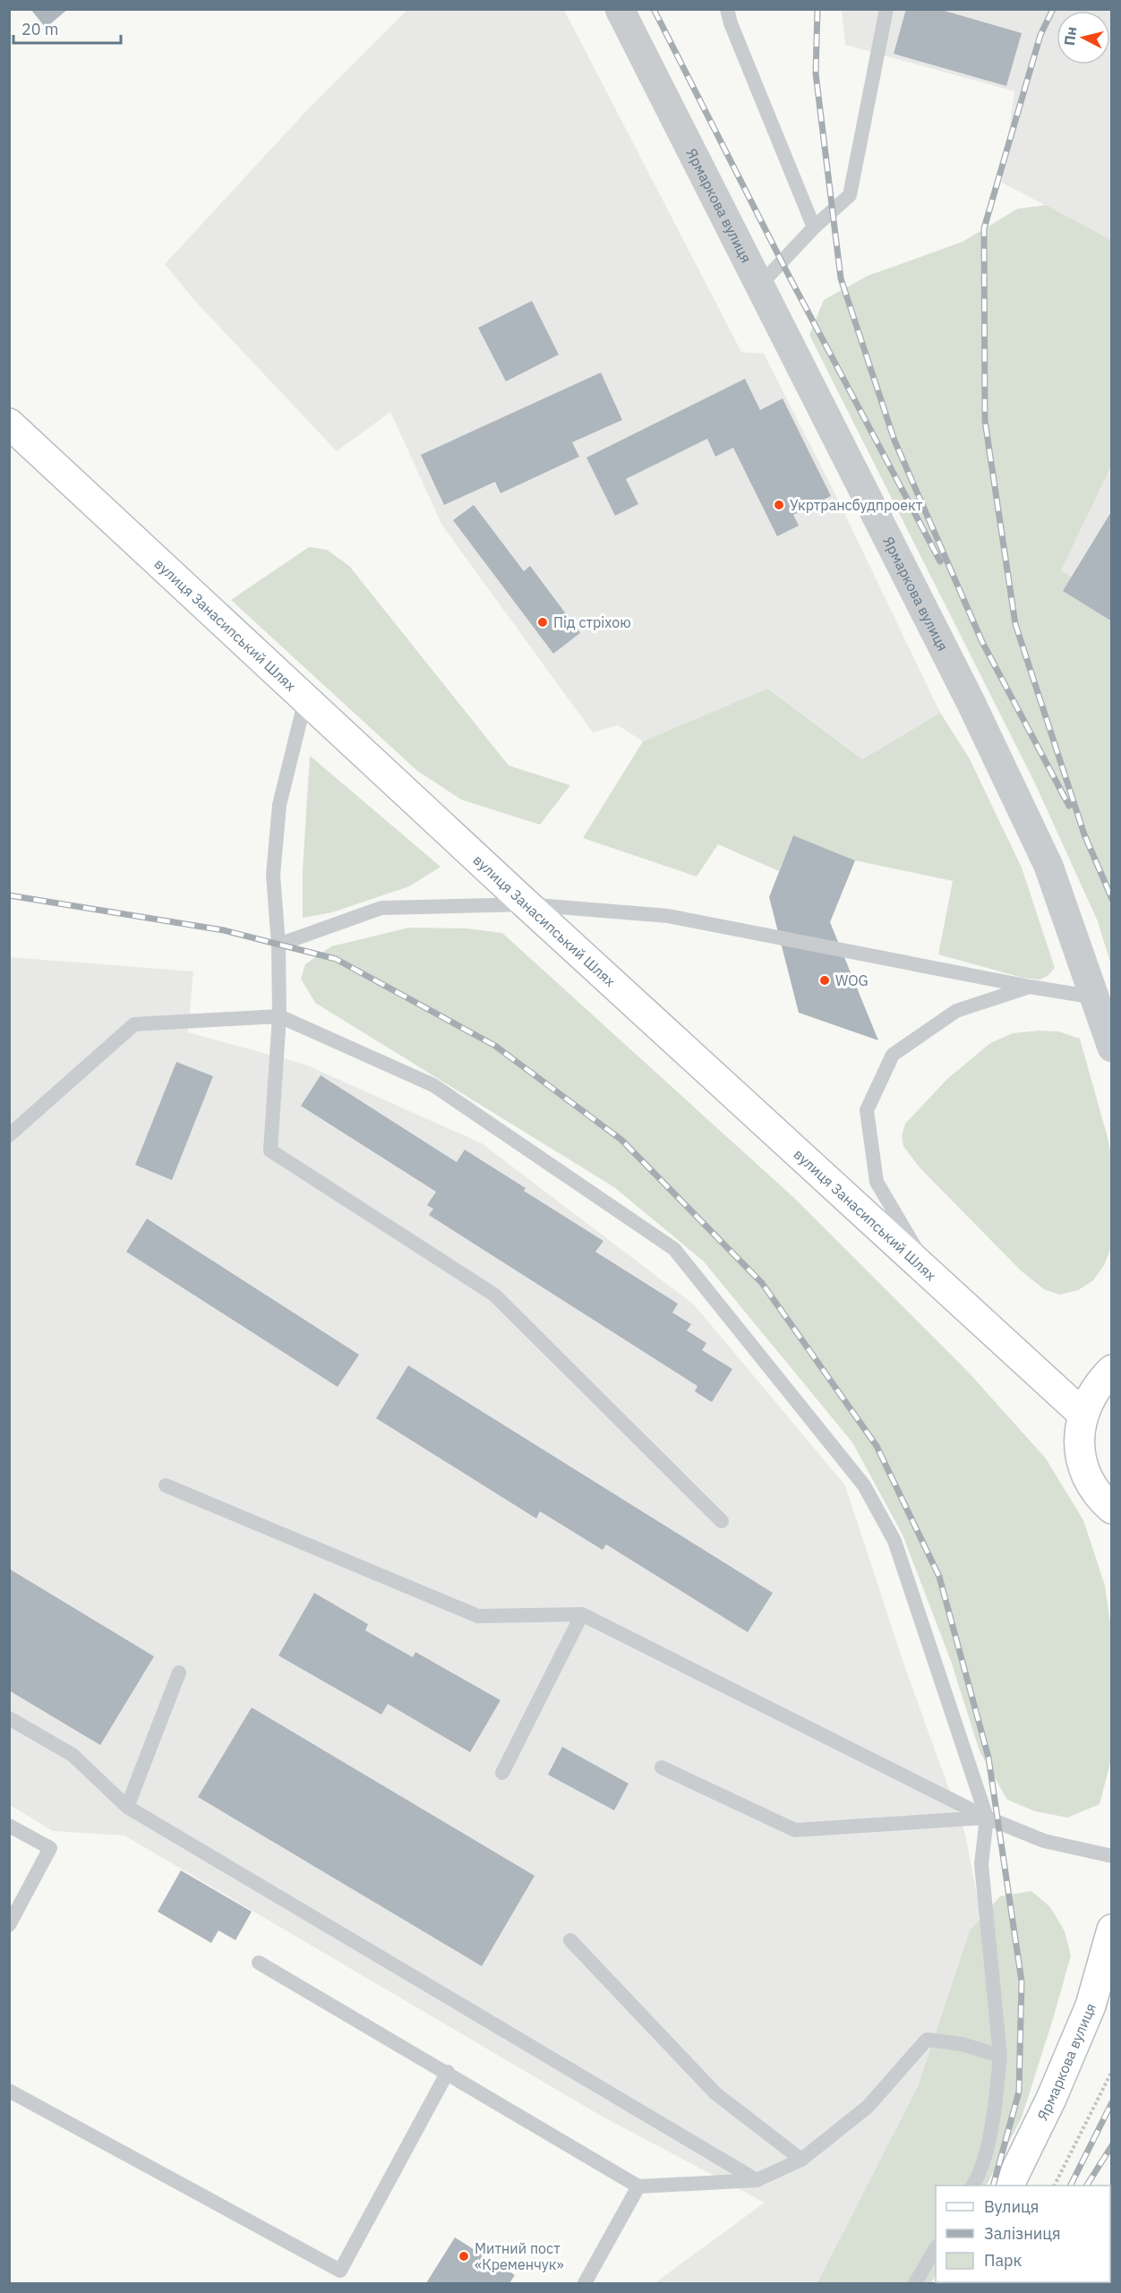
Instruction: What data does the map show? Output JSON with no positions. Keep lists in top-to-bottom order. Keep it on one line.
{"streets":{"main road":["Ярмаркова вулиця","вулиця Занасипський Шлях"]},"places":["Укртрансбудпроект","Під стріхою","WOG","Митний пост «Кременчук»"],"legend":["Вулиця","Залізниця","Парк"],"scale_bar":"20 m","north":"left"}
